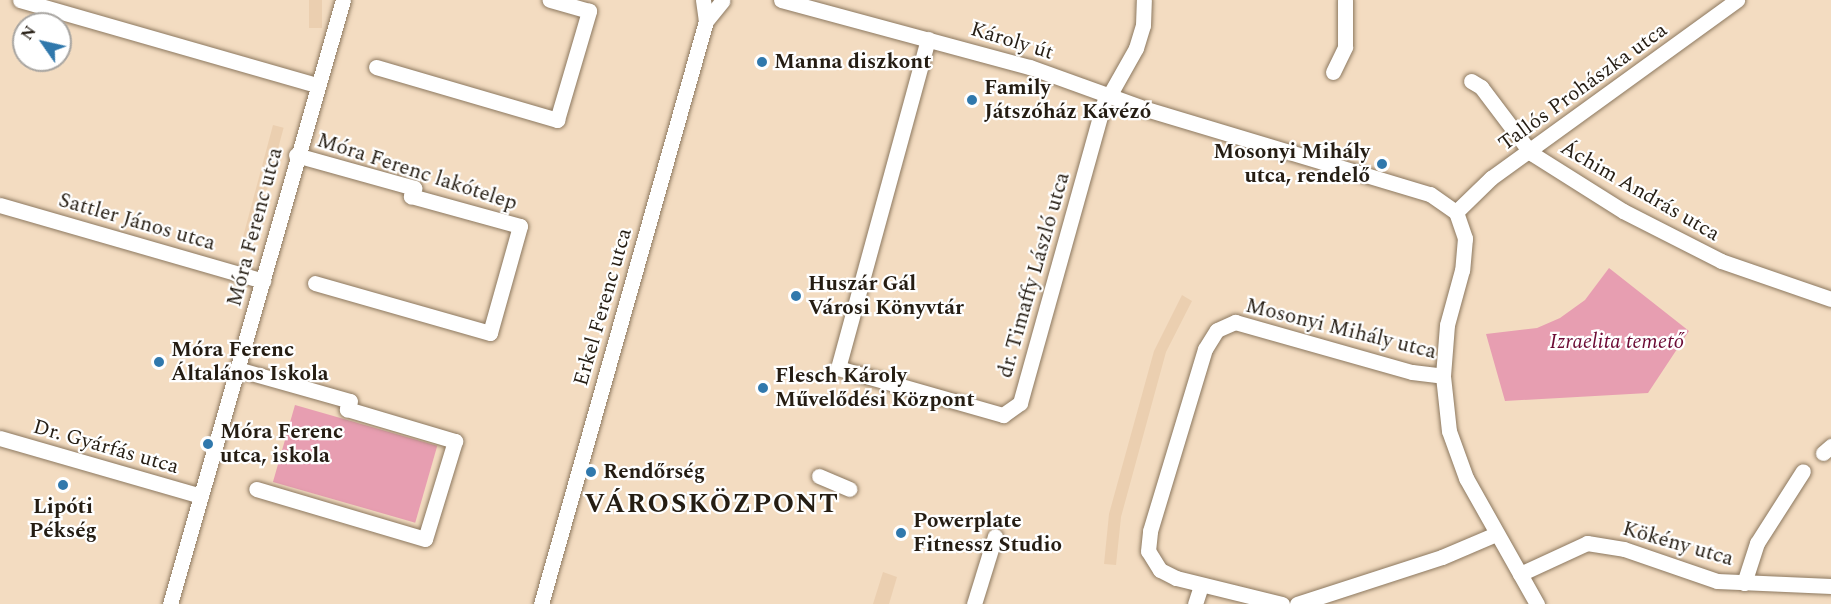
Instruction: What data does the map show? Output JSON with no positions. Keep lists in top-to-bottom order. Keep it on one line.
{"streets":{"street":["Károly út","Tallós Prohászka utca","Móra Ferenc lakótelep","Áchim András utca","Sattler János utca","Móra Ferenc utca","dr. Timaffy László utca","Erkel Ferenc utca","Mosonyi Mihály utca","Dr. Gyárfás utca","Kökény utca"]},"crossings":[["Károly út","Tallós Prohászka utca"],["Károly út","dr. Timaffy László utca"],["Károly út","Mosonyi Mihály utca"],["Tallós Prohászka utca","Áchim András utca"],["Tallós Prohászka utca","Mosonyi Mihály utca"],["Móra Ferenc lakótelep","Móra Ferenc utca"],["Sattler János utca","Móra Ferenc utca"],["Móra Ferenc utca","Dr. Gyárfás utca"],["Mosonyi Mihály utca","Kökény utca"]],"districts":["VÁROSKÖZPONT"],"parks":["Izraelita temető"],"places":["Manna diszkont","Family Játszóház Kávézó","Mosonyi Mihály utca, rendelő","Huszár Gál Városi Könyvtár","Móra Ferenc Általános Iskola","Flesch Károly Művelődési Központ","Móra Ferenc utca, iskola","Rendőrség","Lipóti Pékség","Powerplate Fitnessz Studio"],"north":"top left"}
